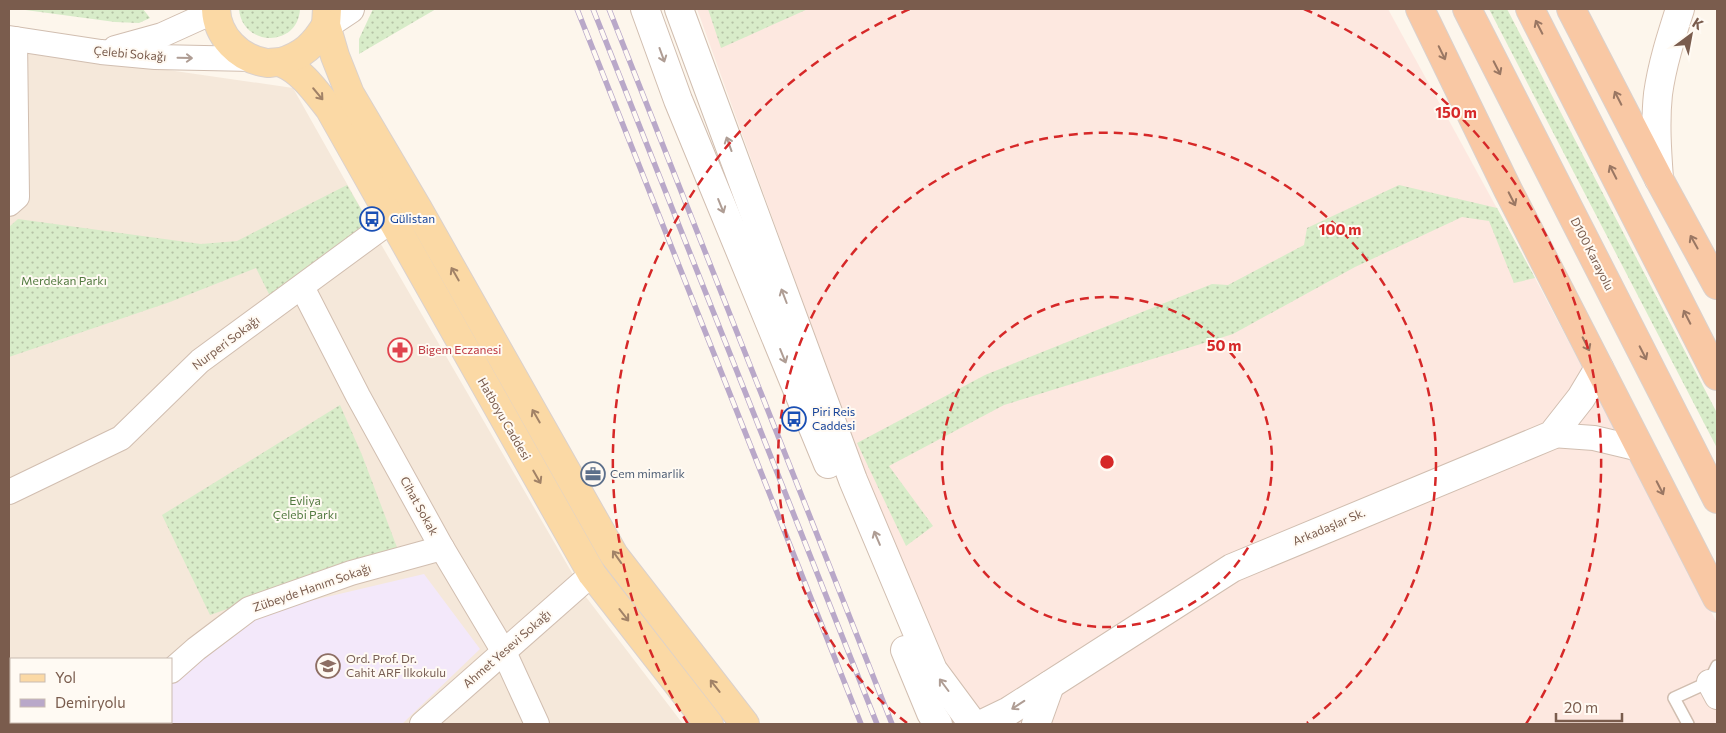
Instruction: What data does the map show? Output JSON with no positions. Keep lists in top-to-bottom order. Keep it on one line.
{"streets":{"highway":["D100 Karayolu"],"main road":["Hatboyu Caddesi"],"street":["Çelebi Sokağı","Nurperi Sokağı","Cihat Sokak","Arkadaşlar Sk.","Zübeyde Hanım Sokağı","Ahmet Yesevi Sokağı"]},"crossings":[["Nurperi Sokağı","Hatboyu Caddesi"],["Nurperi Sokağı","Cihat Sokak"],["Hatboyu Caddesi","Ahmet Yesevi Sokağı"],["Cihat Sokak","Zübeyde Hanım Sokağı"],["Cihat Sokak","Ahmet Yesevi Sokağı"]],"parks":["Merdekan Parkı","Evliya Çelebi Parkı"],"places":{"bus stop":["Gülistan","Piri Reis Caddesi"],"pharmacy":["Bigem Eczanesi"],"office":["Cem mimarlik"],"school or university":["Ord. Prof. Dr. Cahit ARF İlkokulu"]},"legend":["Yol","Demiryolu"],"scale_bar":"20 m","north":"top right","rings":["150 m","100 m","50 m"]}
